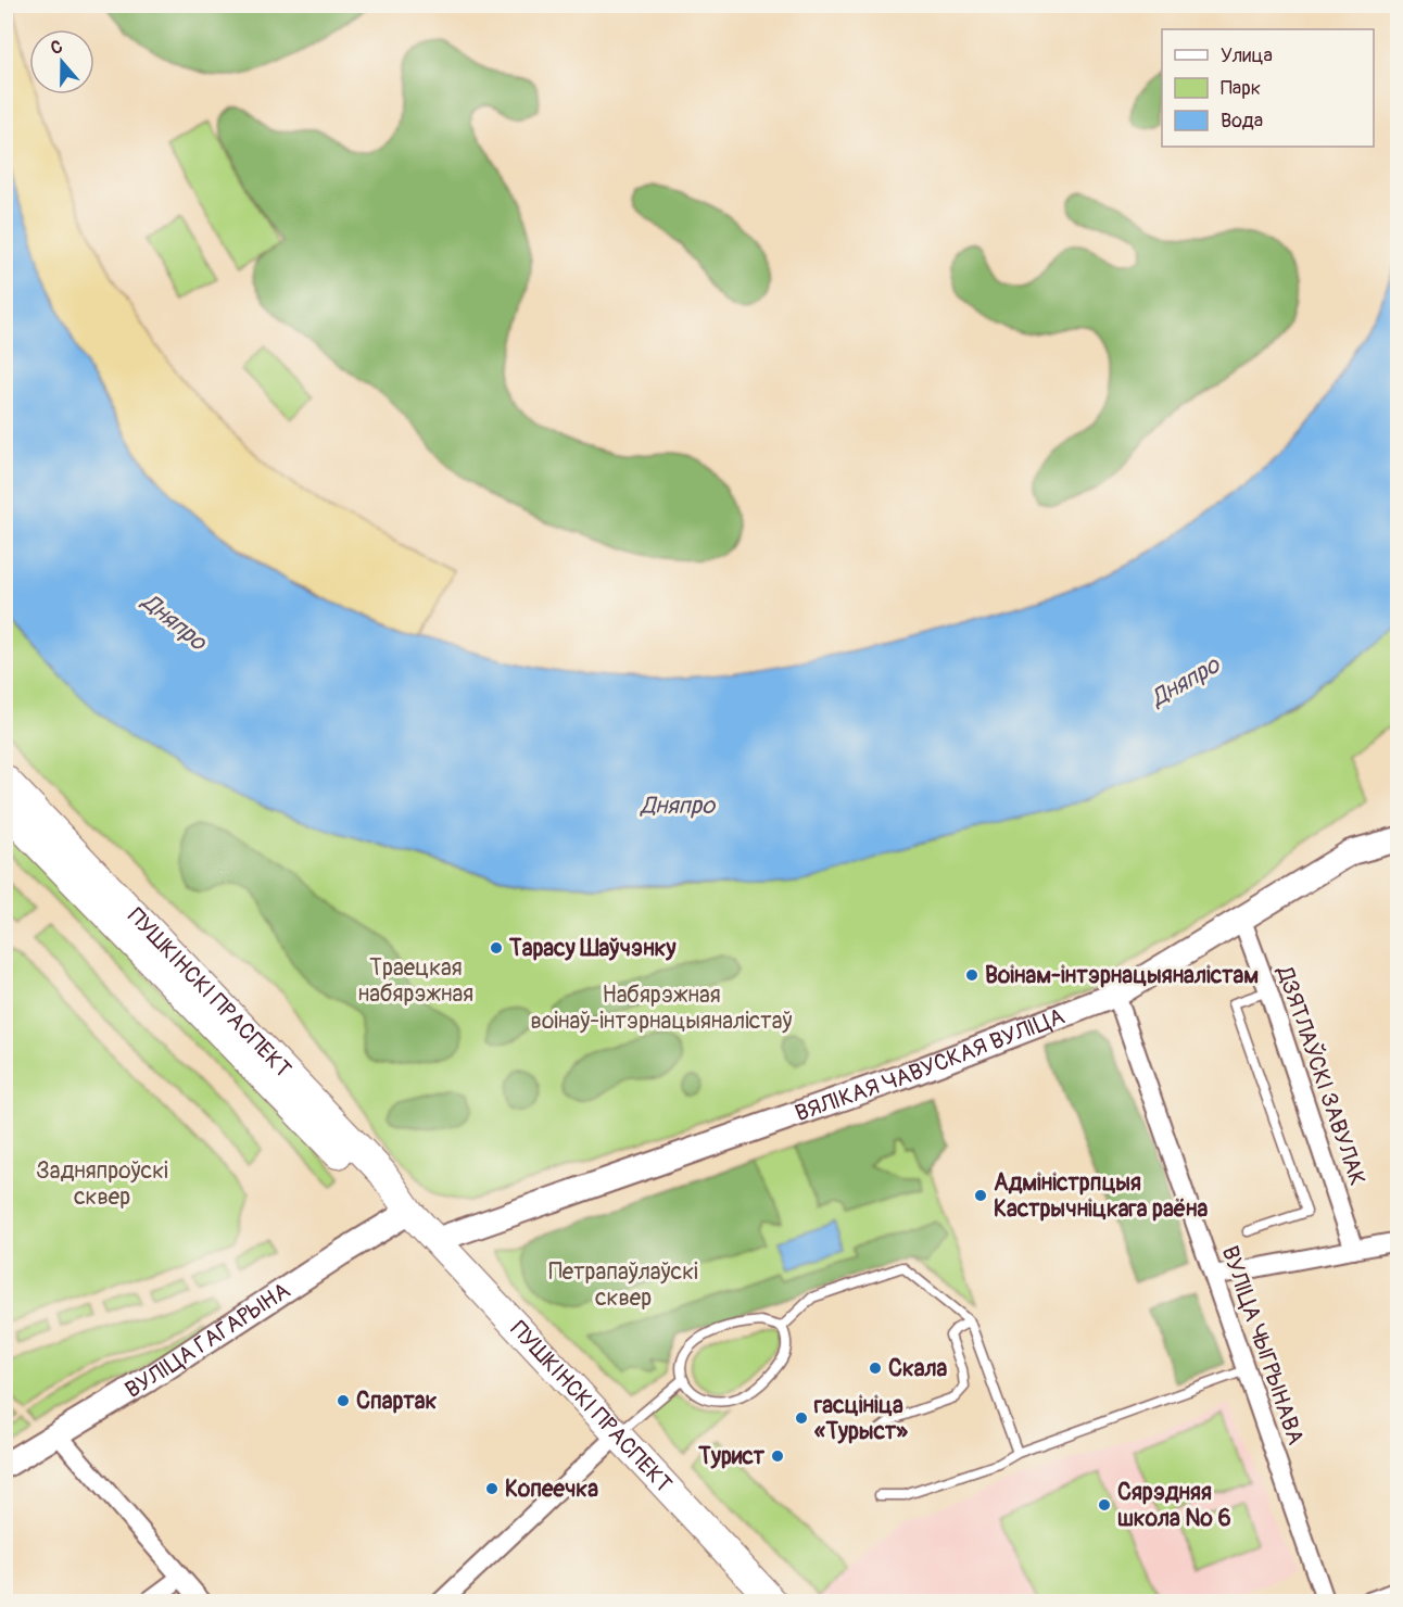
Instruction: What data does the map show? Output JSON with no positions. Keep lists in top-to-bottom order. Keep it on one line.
{"streets":{"main road":["ПУШКІНСКІ ПРАСПЕКТ","ВЯЛІКАЯ ЧАВУСКАЯ ВУЛІЦА","ВУЛІЦА ГАГАРЫНА"],"street":["ДЗЯТЛАЎСКІ ЗАВУЛАК","ВУЛІЦА ЧЫГРЫНАВА"]},"crossings":[["ПУШКІНСКІ ПРАСПЕКТ","ВЯЛІКАЯ ЧАВУСКАЯ ВУЛІЦА"],["ПУШКІНСКІ ПРАСПЕКТ","ВУЛІЦА ГАГАРЫНА"],["ВЯЛІКАЯ ЧАВУСКАЯ ВУЛІЦА","ДЗЯТЛАЎСКІ ЗАВУЛАК"],["ВЯЛІКАЯ ЧАВУСКАЯ ВУЛІЦА","ВУЛІЦА ЧЫГРЫНАВА"]],"water":["Дняпро"],"parks":["Траецкая набярэжная","Набярэжная воінаў-інтэрнацыяналістаў","Задняпроўскі сквер","Петрапаўлаўскі сквер"],"places":["Тарасу Шаўчэнку","Воінам-інтэрнацыяналістам","Адміністрпцыя Кастрычніцкага раёна","Скала","Спартак","гасцініца «Турыст»","Турист","Копеечка","Сярэдняя школа № 6"],"legend":["Улица","Парк","Вода"],"north":"top"}
